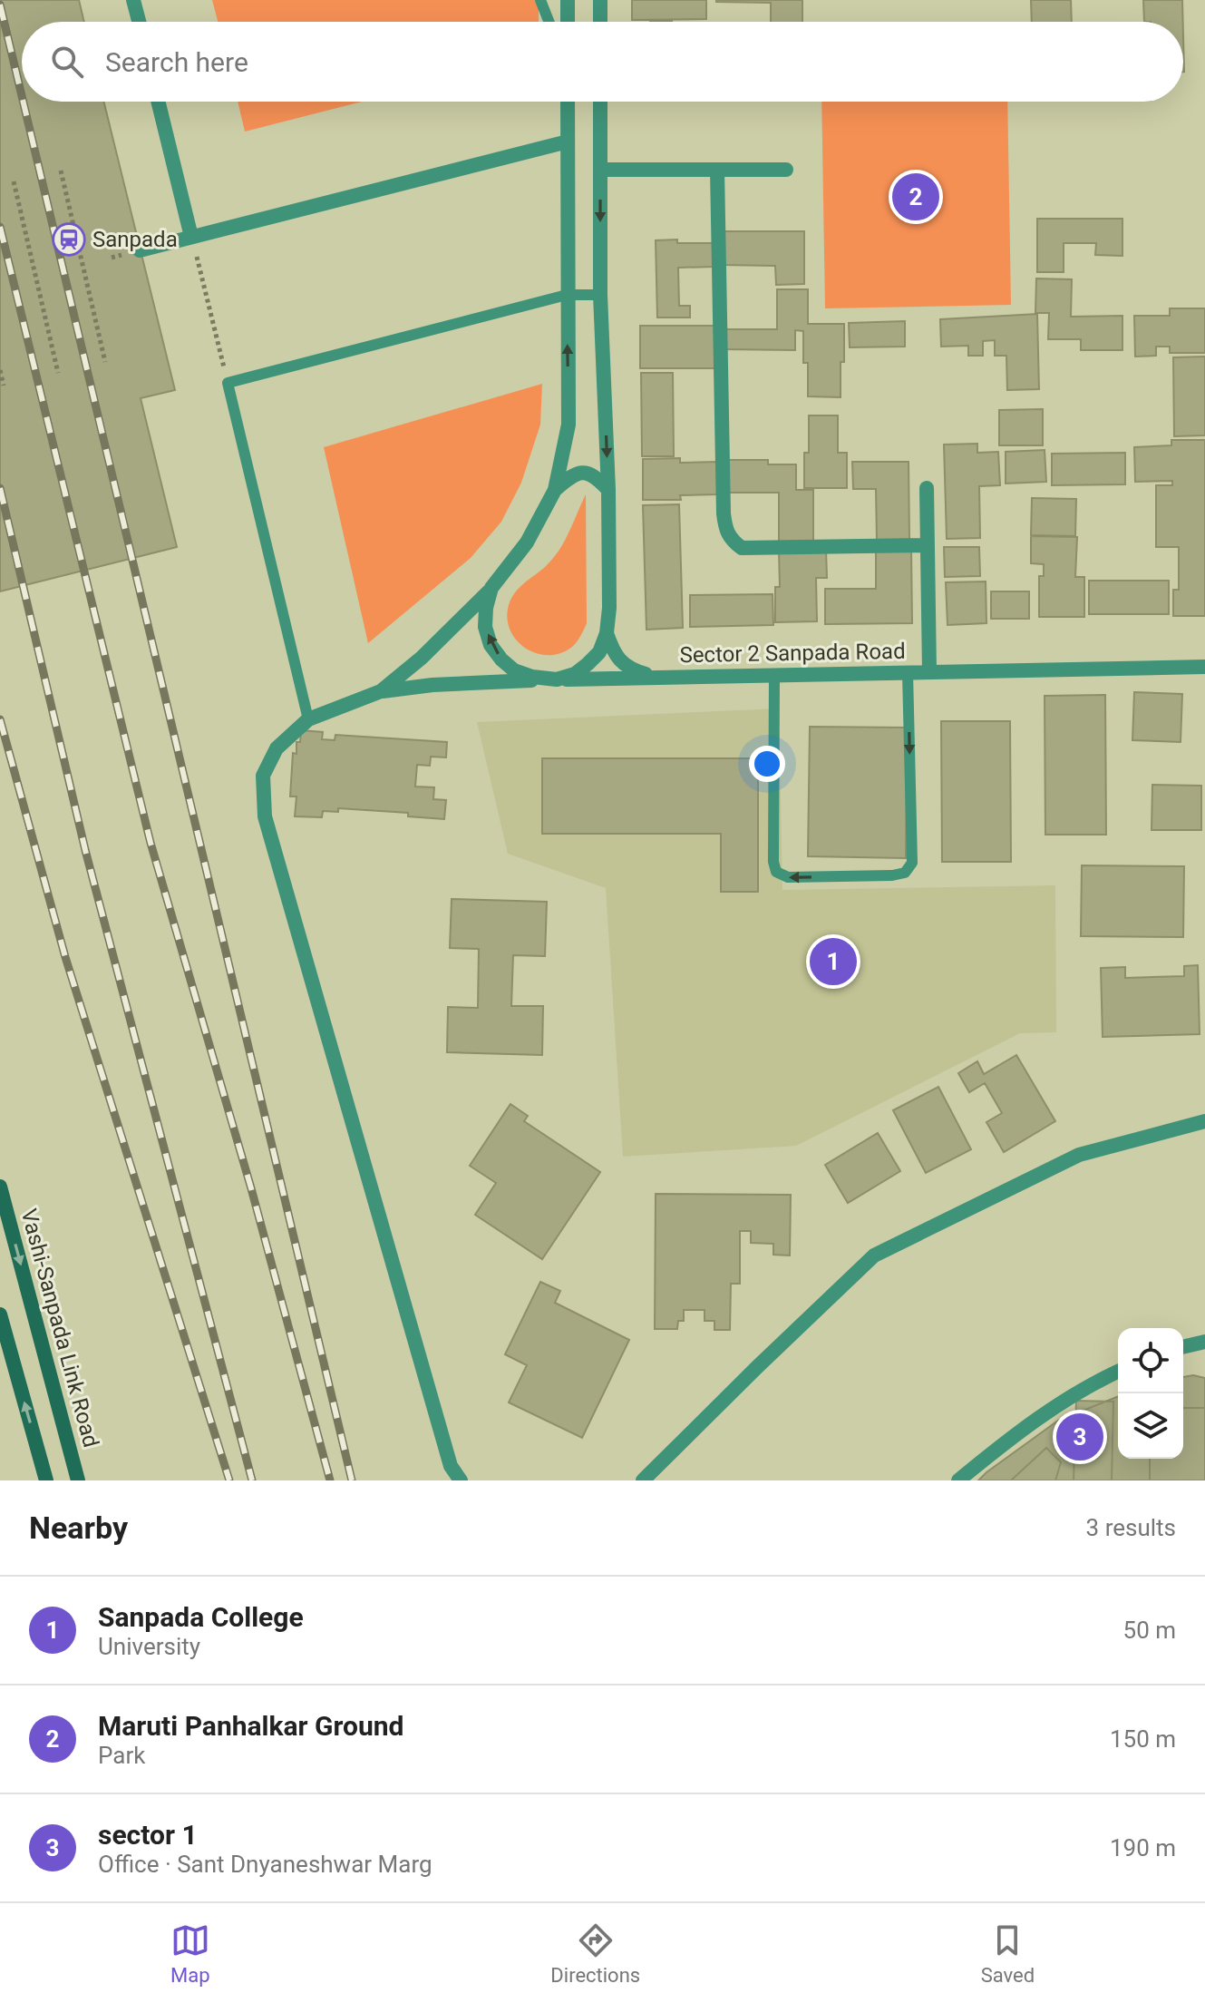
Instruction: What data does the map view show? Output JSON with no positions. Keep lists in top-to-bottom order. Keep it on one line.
{"streets":{"main road":["Vashi-Sanpada Link Road"],"street":["Sector 2 Sanpada Road"]},"places":{"station":["Sanpada"]},"page":{"search":"Search here","pins":["2","1","3"],"heading":["Nearby","3 results"],"list":[{"mark":"1","name":"Sanpada College","note":"University","value":"50 m"},{"mark":"2","name":"Maruti Panhalkar Ground","note":"Park","value":"150 m"},{"mark":"3","name":"sector 1","note":"Office · Sant Dnyaneshwar Marg","value":"190 m"}],"nav":["Map","Directions","Saved"]}}
